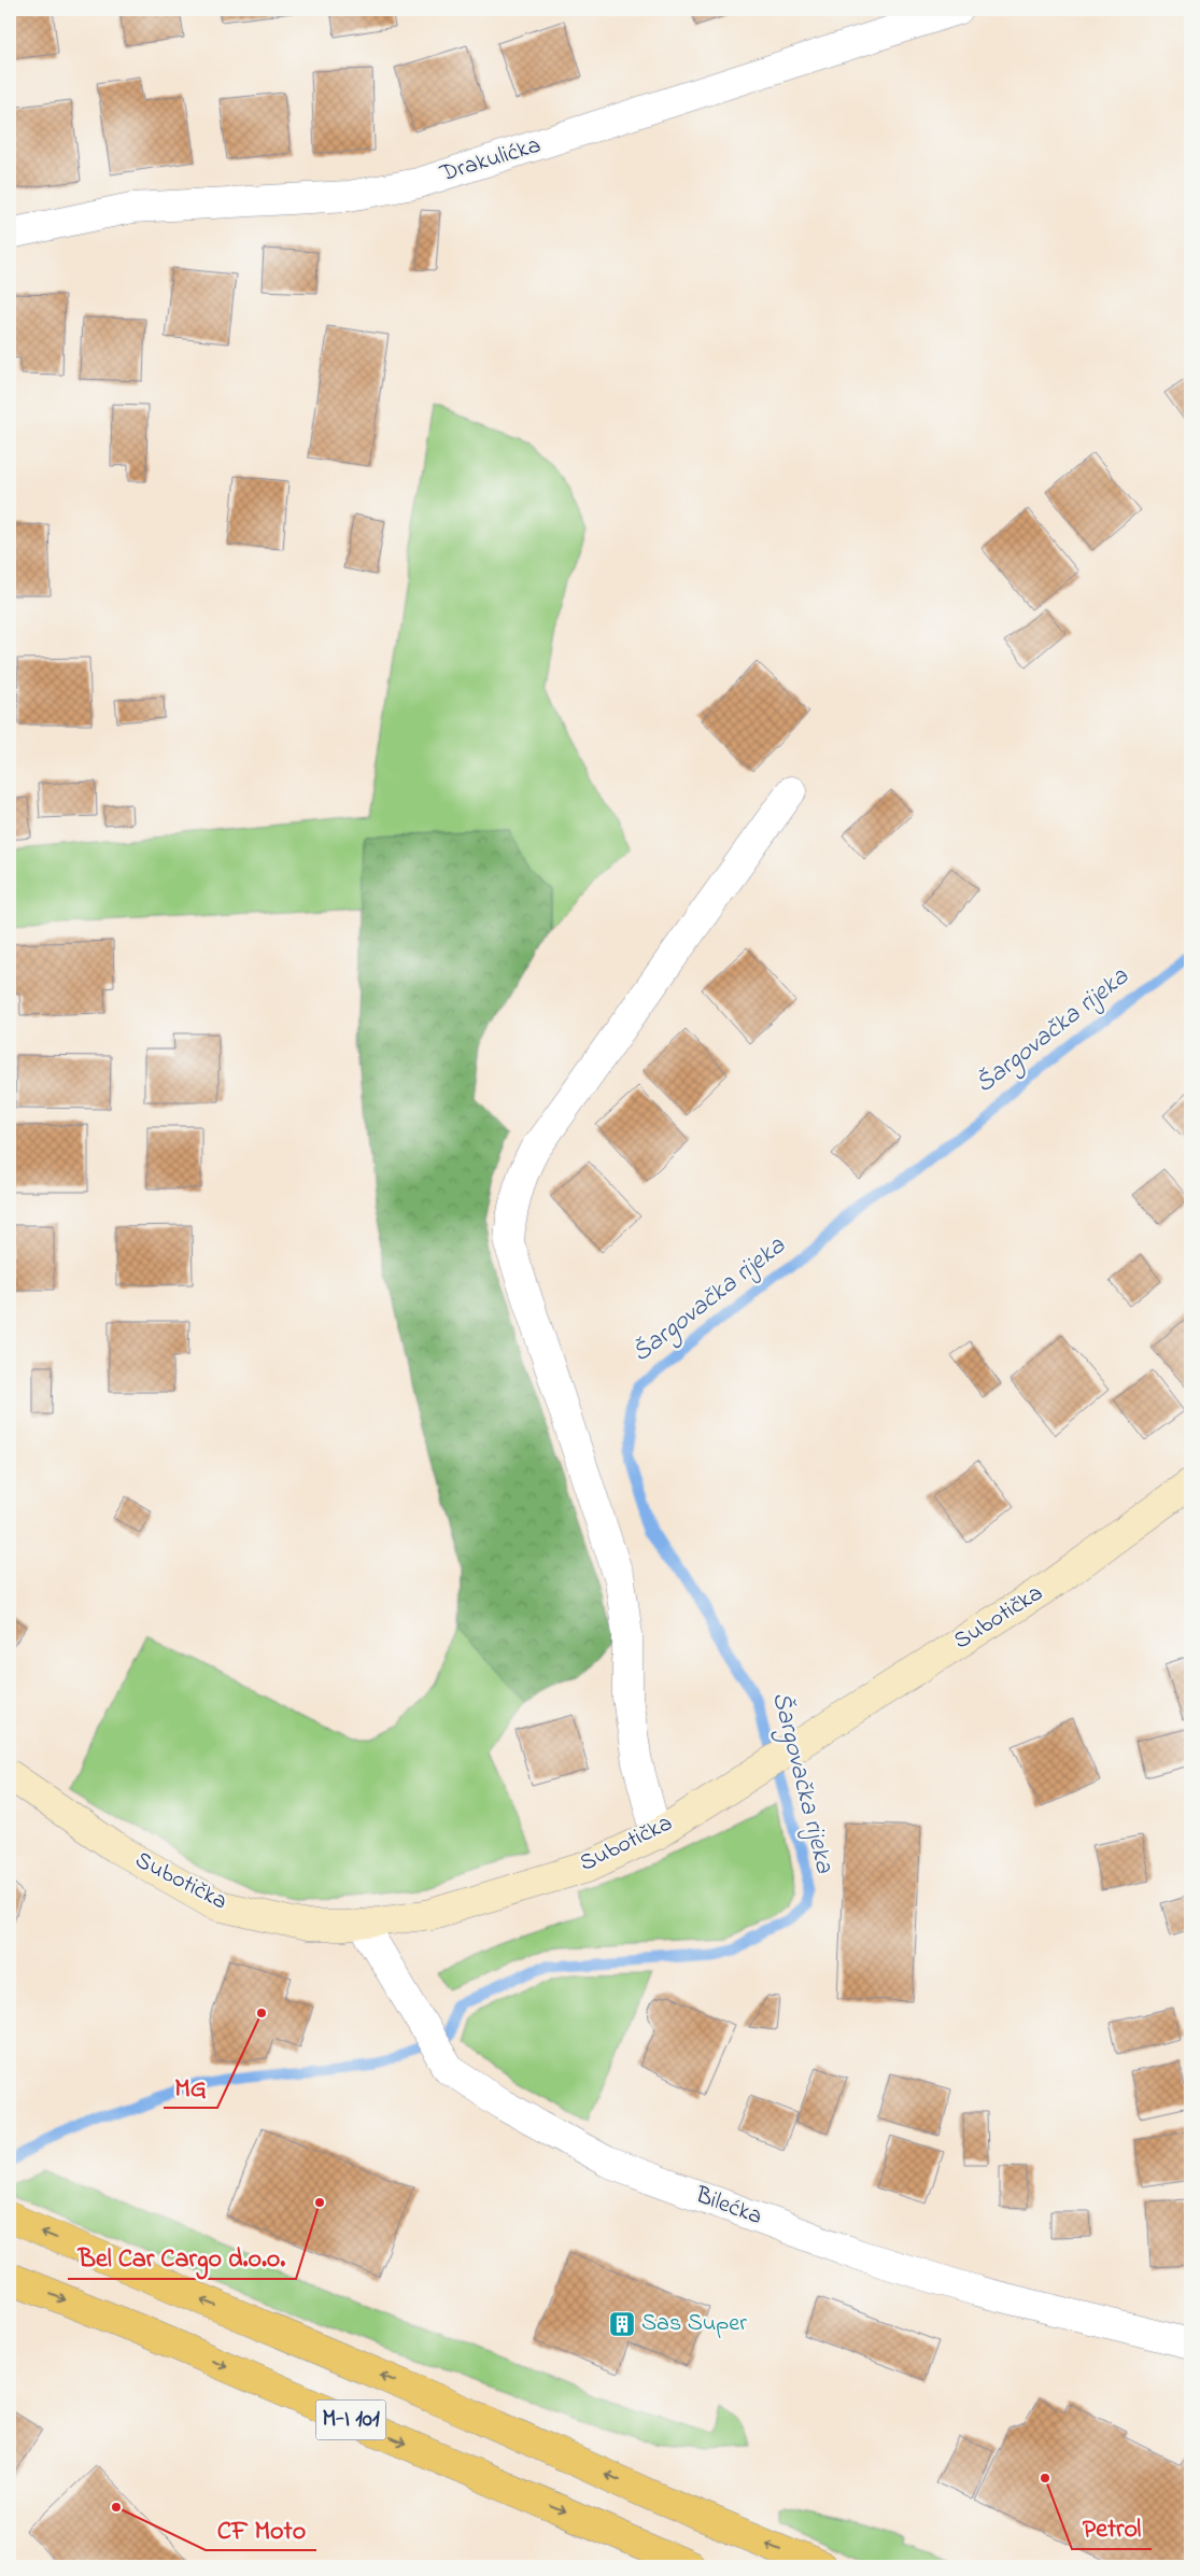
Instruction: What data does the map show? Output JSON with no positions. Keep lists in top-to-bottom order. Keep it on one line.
{"streets":{"main road":["M-I 101"],"street":["Drakulićka","Subotička","Bilećka"]},"crossings":[["Subotička","Bilećka"]],"water":["Šargovačka rijeka"],"places":{"other":["MG","Bel Car Cargo d.o.o.","Petrol","CF Moto"],"building":["Sas Super"]}}
